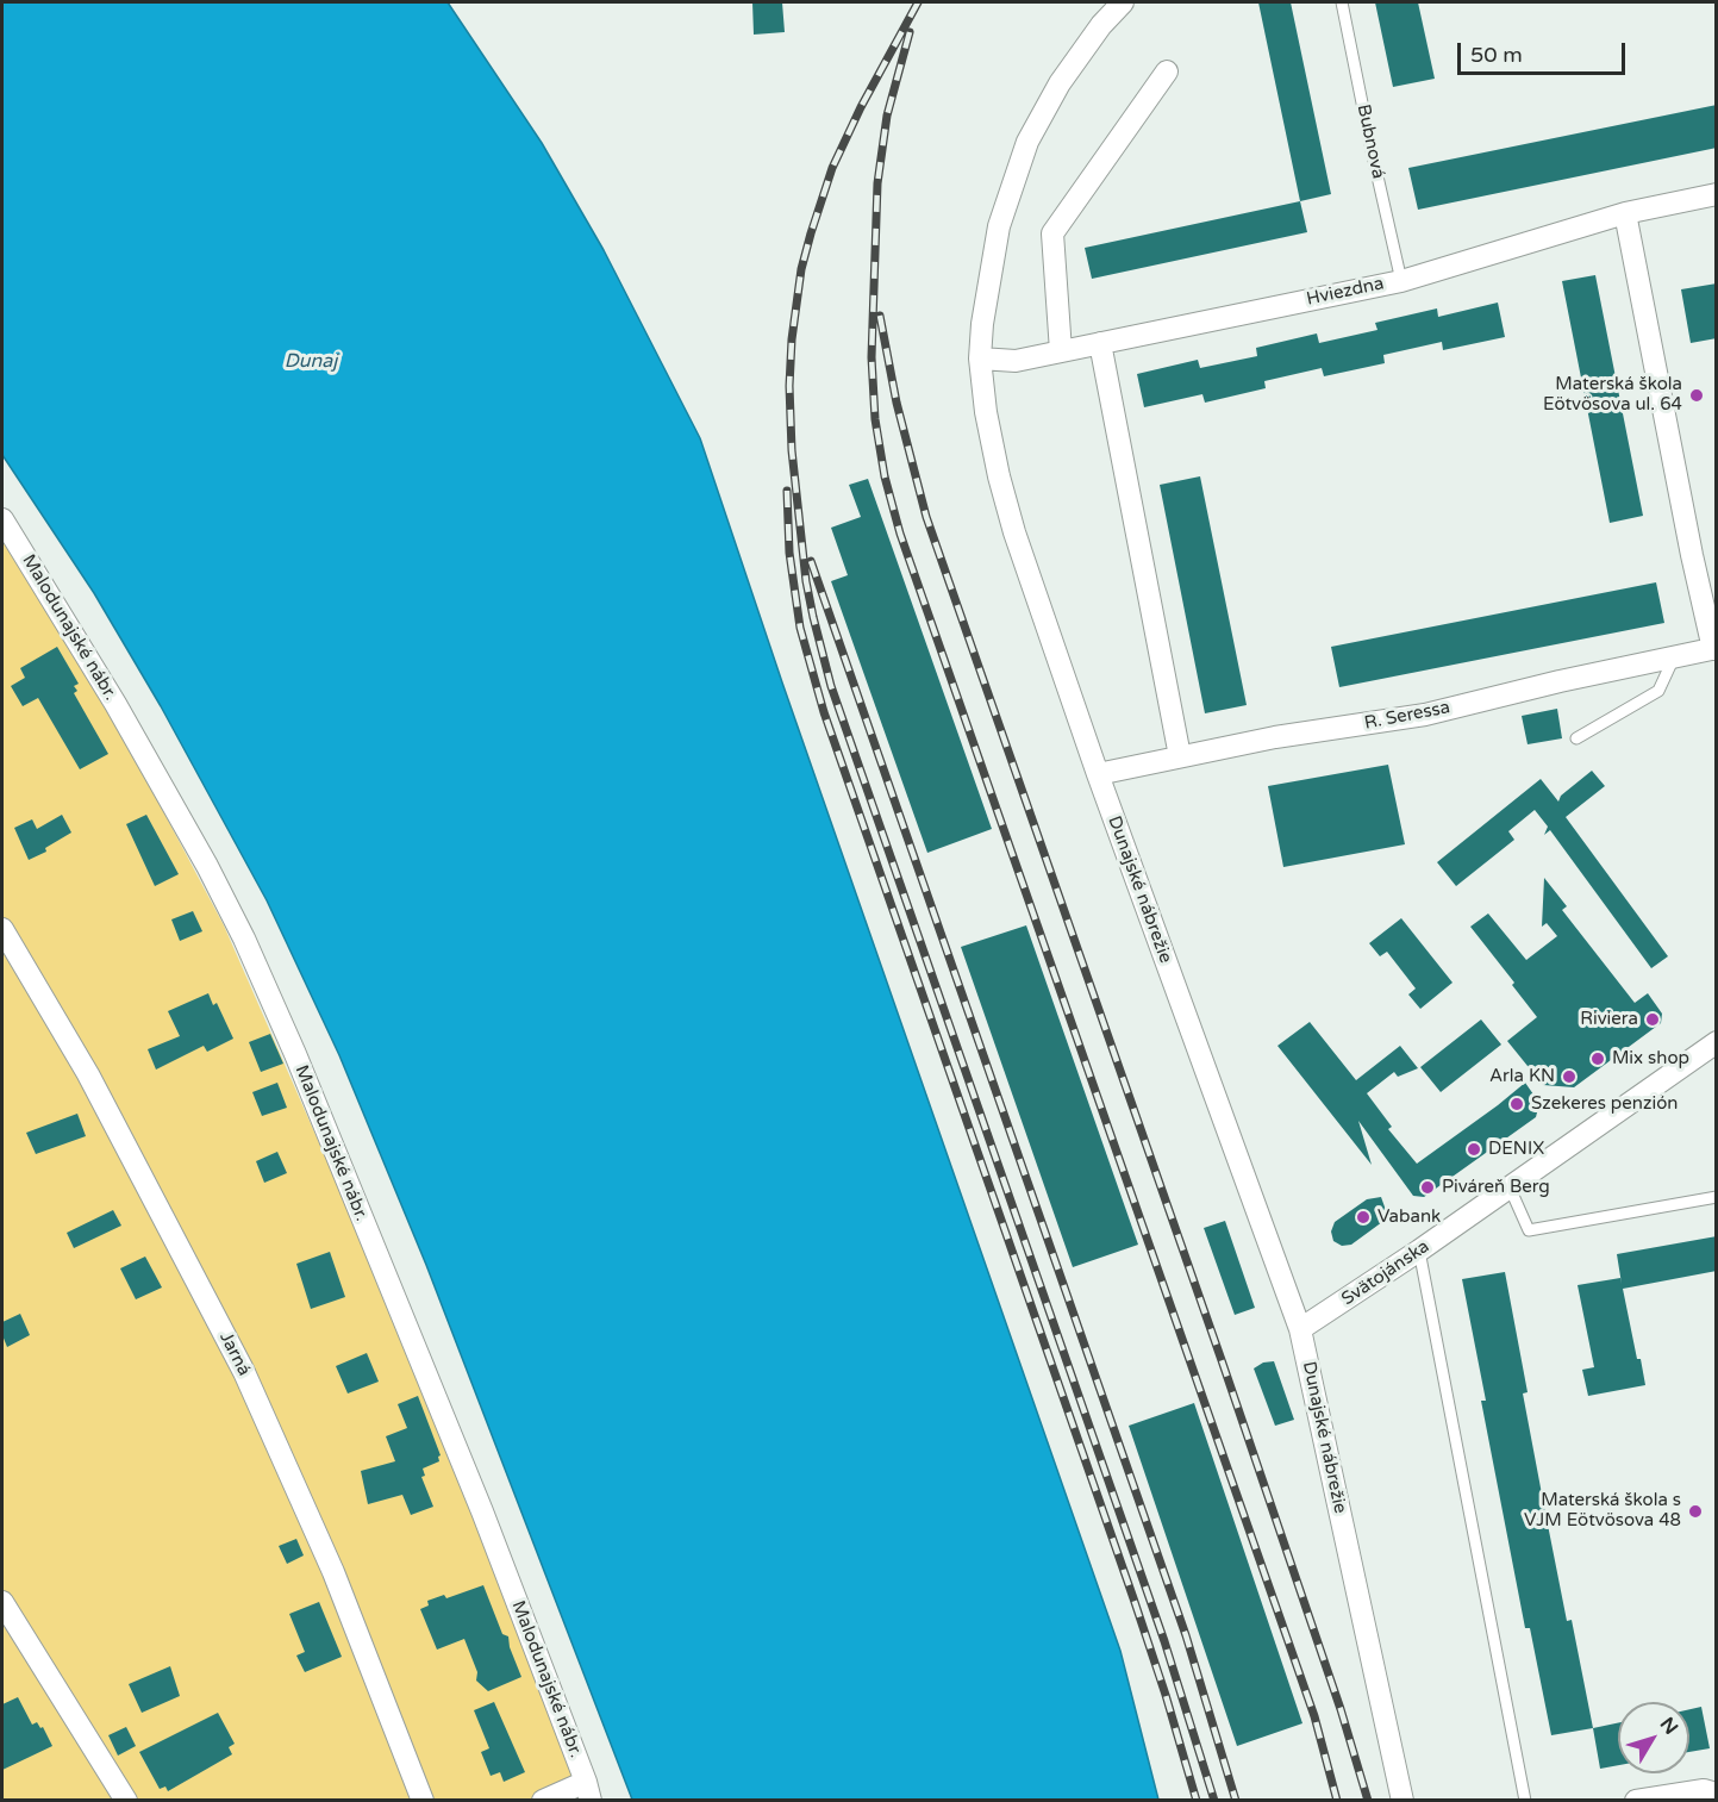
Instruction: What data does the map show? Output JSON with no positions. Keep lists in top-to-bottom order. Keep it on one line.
{"streets":{"street":["Hviezdna","Malodunajské nábr.","R. Seressa","Dunajské nábrežie","Svätojánska","Jarná"],"lane":["Bubnová"]},"crossings":[["Bubnová","Hviezdna"],["Hviezdna","Dunajské nábrežie"],["R. Seressa","Dunajské nábrežie"],["Dunajské nábrežie","Svätojánska"]],"water":["Dunaj"],"places":["Materská škola Eötvösova ul. 64","Riviera","Mix shop","Arla KN","Szekeres penzión","DENIX","Piváreň Berg","Vabank","Materská škola s VJM Eötvösova 48"],"scale_bar":"50 m","north":"top right"}
